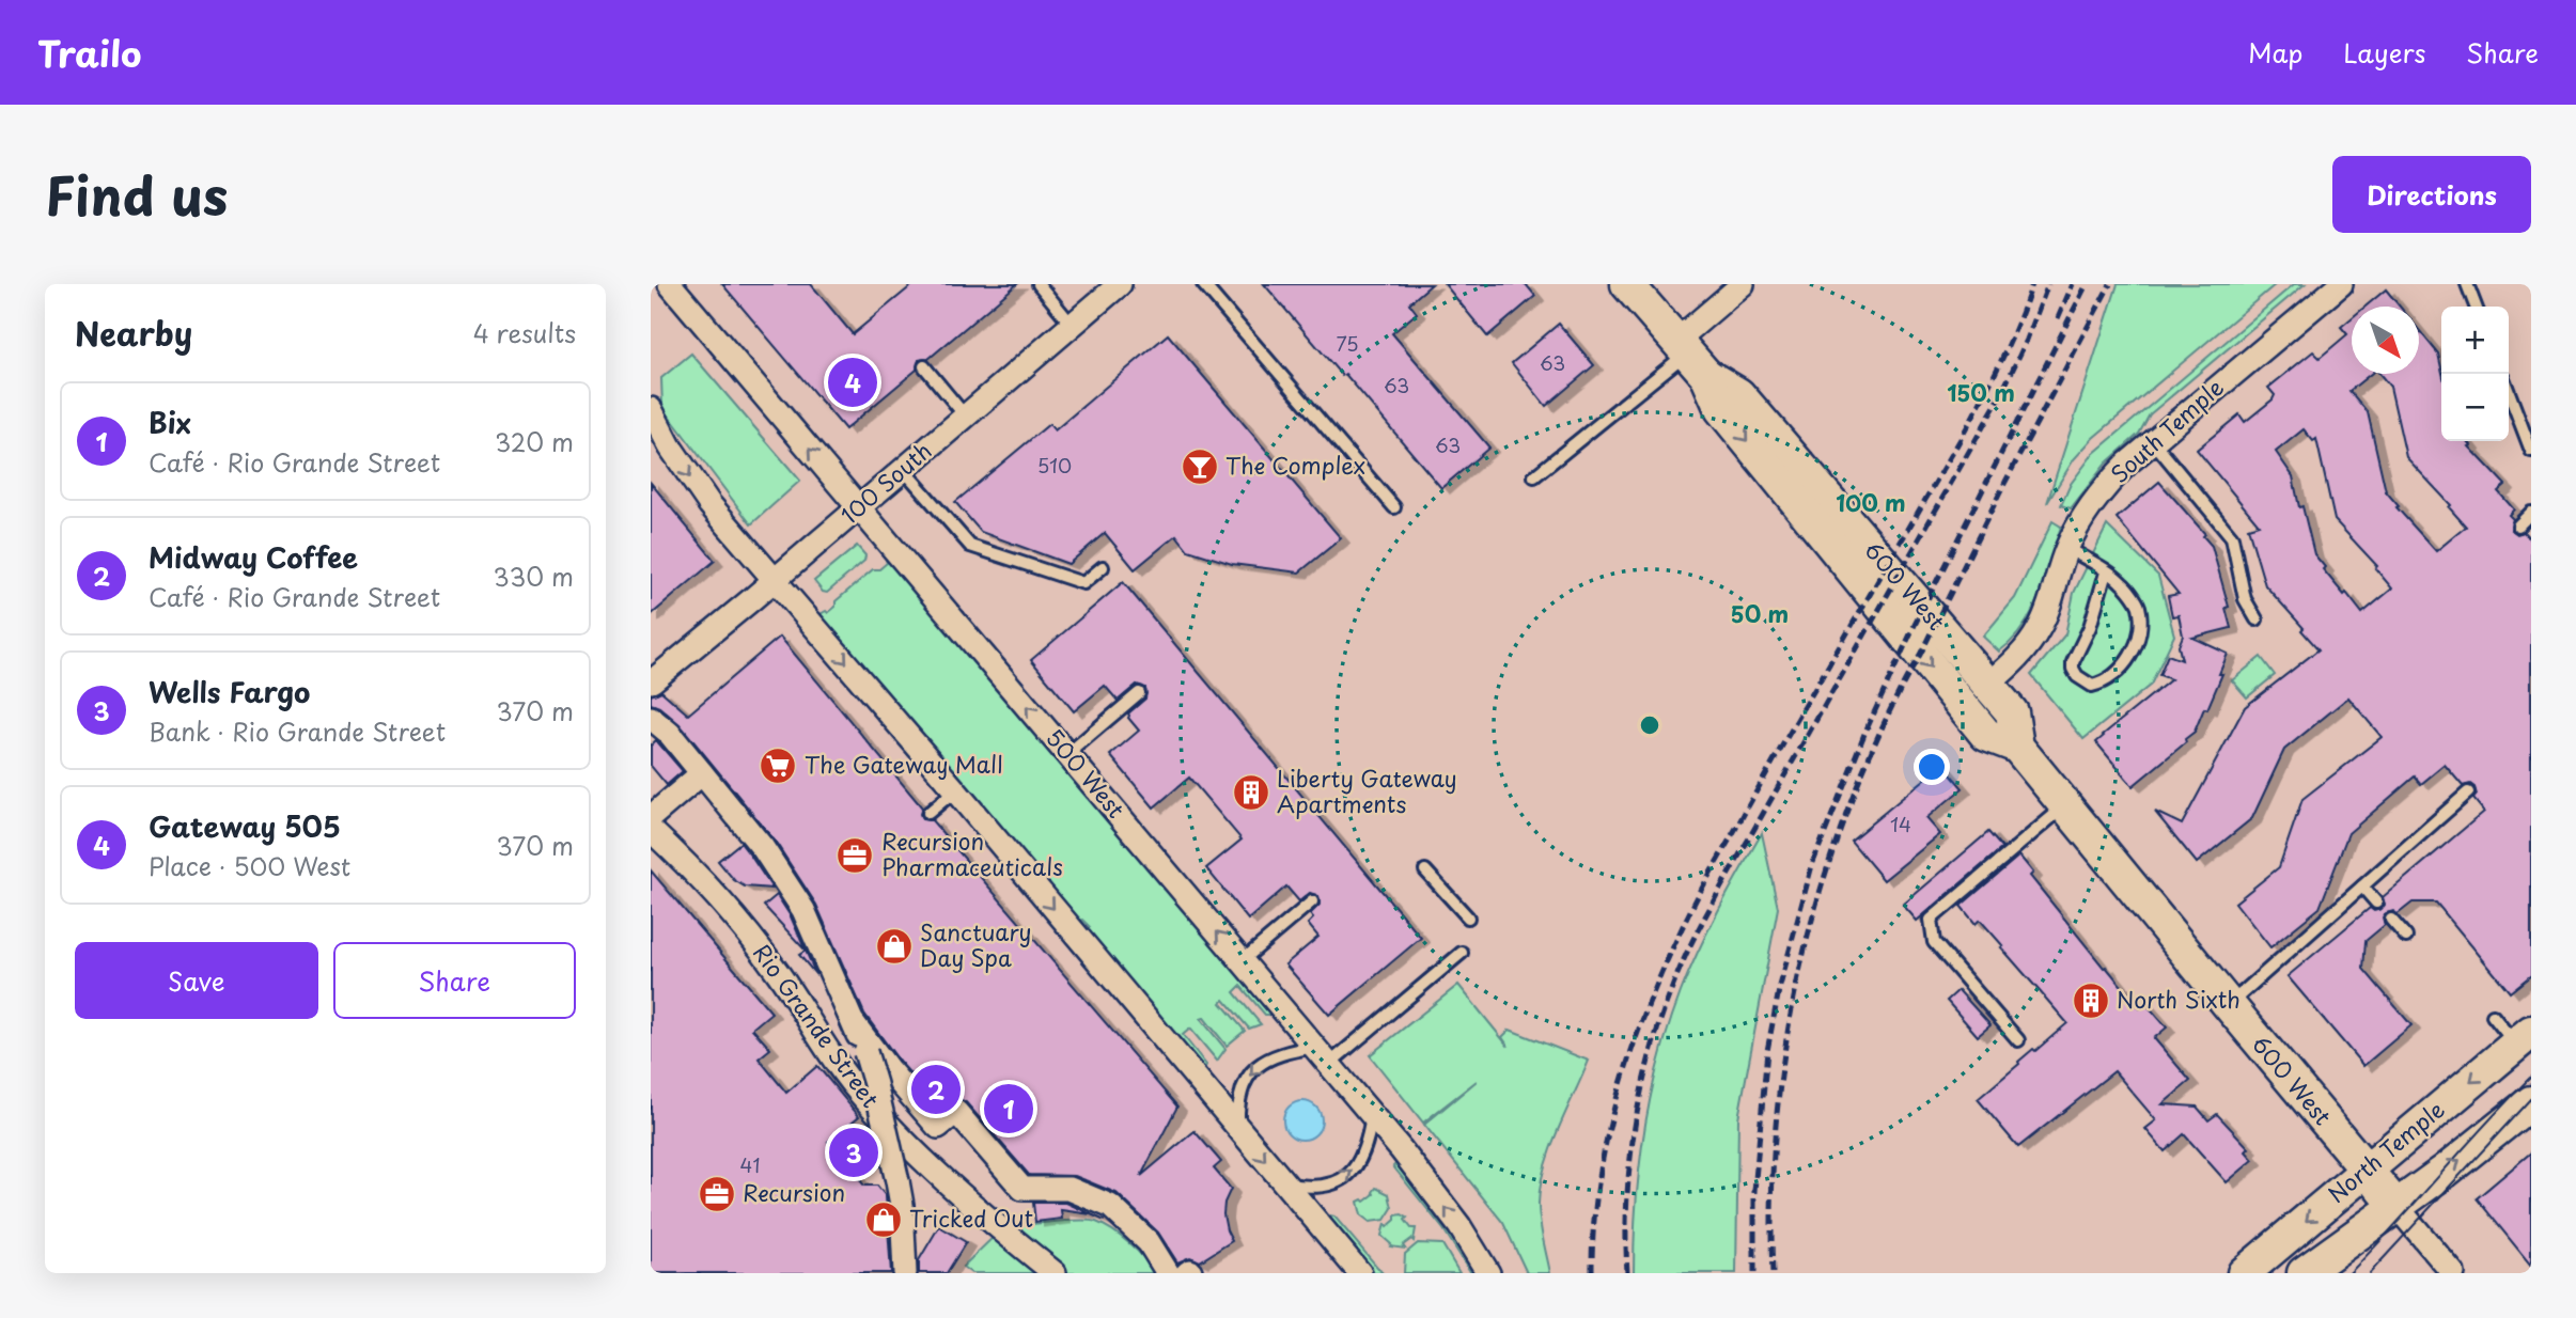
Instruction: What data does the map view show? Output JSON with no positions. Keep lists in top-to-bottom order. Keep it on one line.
{"streets":{"street":["South Temple","100 South","600 West","500 West","Rio Grande Street","North Temple"]},"crossings":[["South Temple","600 West"],["100 South","500 West"],["600 West","North Temple"]],"places":{"bar":["The Complex"],"supermarket":["The Gateway Mall"],"building":["Liberty Gateway Apartments","North Sixth"],"office":["Recursion Pharmaceuticals","Recursion"],"shop":["Sanctuary Day Spa","Tricked Out"]},"house_numbers":["75","63","63","63","510","14","41"],"north":"bottom right","page":{"header":"Trailo","nav":["Map","Layers","Share"],"title":"Find us","buttons":["Directions",["Save","Share"]],"heading":["Nearby","4 results"],"map_buttons":["+","−"],"pins":["4","2","1","3"],"list":[{"mark":"1","name":"Bix","note":"Café · Rio Grande Street","value":"320 m"},{"mark":"2","name":"Midway Coffee","note":"Café · Rio Grande Street","value":"330 m"},{"mark":"3","name":"Wells Fargo","note":"Bank · Rio Grande Street","value":"370 m"},{"mark":"4","name":"Gateway 505","note":"Place · 500 West","value":"370 m"}]},"rings":["150 m","100 m","50 m"]}
